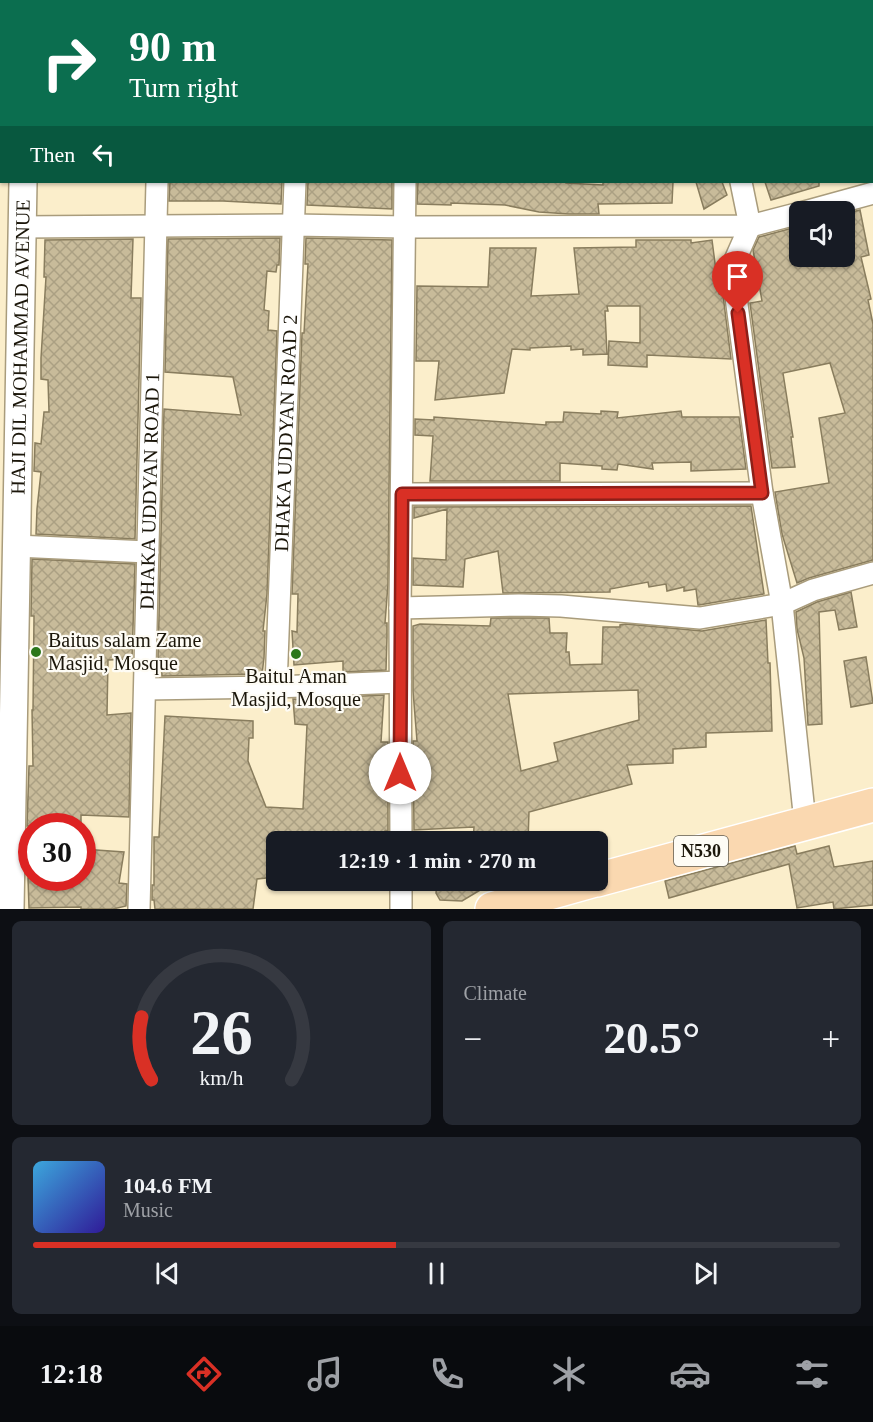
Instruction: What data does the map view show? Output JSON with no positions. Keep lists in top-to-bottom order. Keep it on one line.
{"streets":{"highway":["N530"],"street":["HAJI DIL MOHAMMAD AVENUE","DHAKA UDDYAN ROAD 2","DHAKA UDDYAN ROAD 1"]},"places":["Baitus salam Zame Masjid, Mosque","Baitul Aman Masjid, Mosque"],"page":{"turn":["90 m","Turn right"],"then":"Then","limit":"30","trip":"12:19 · 1 min · 270 m","tile":"Climate","heat":["−","20.5°","+"],"song":["104.6 FM","Music"],"tabs":"12:18","gauge":["26","km/h"]}}
